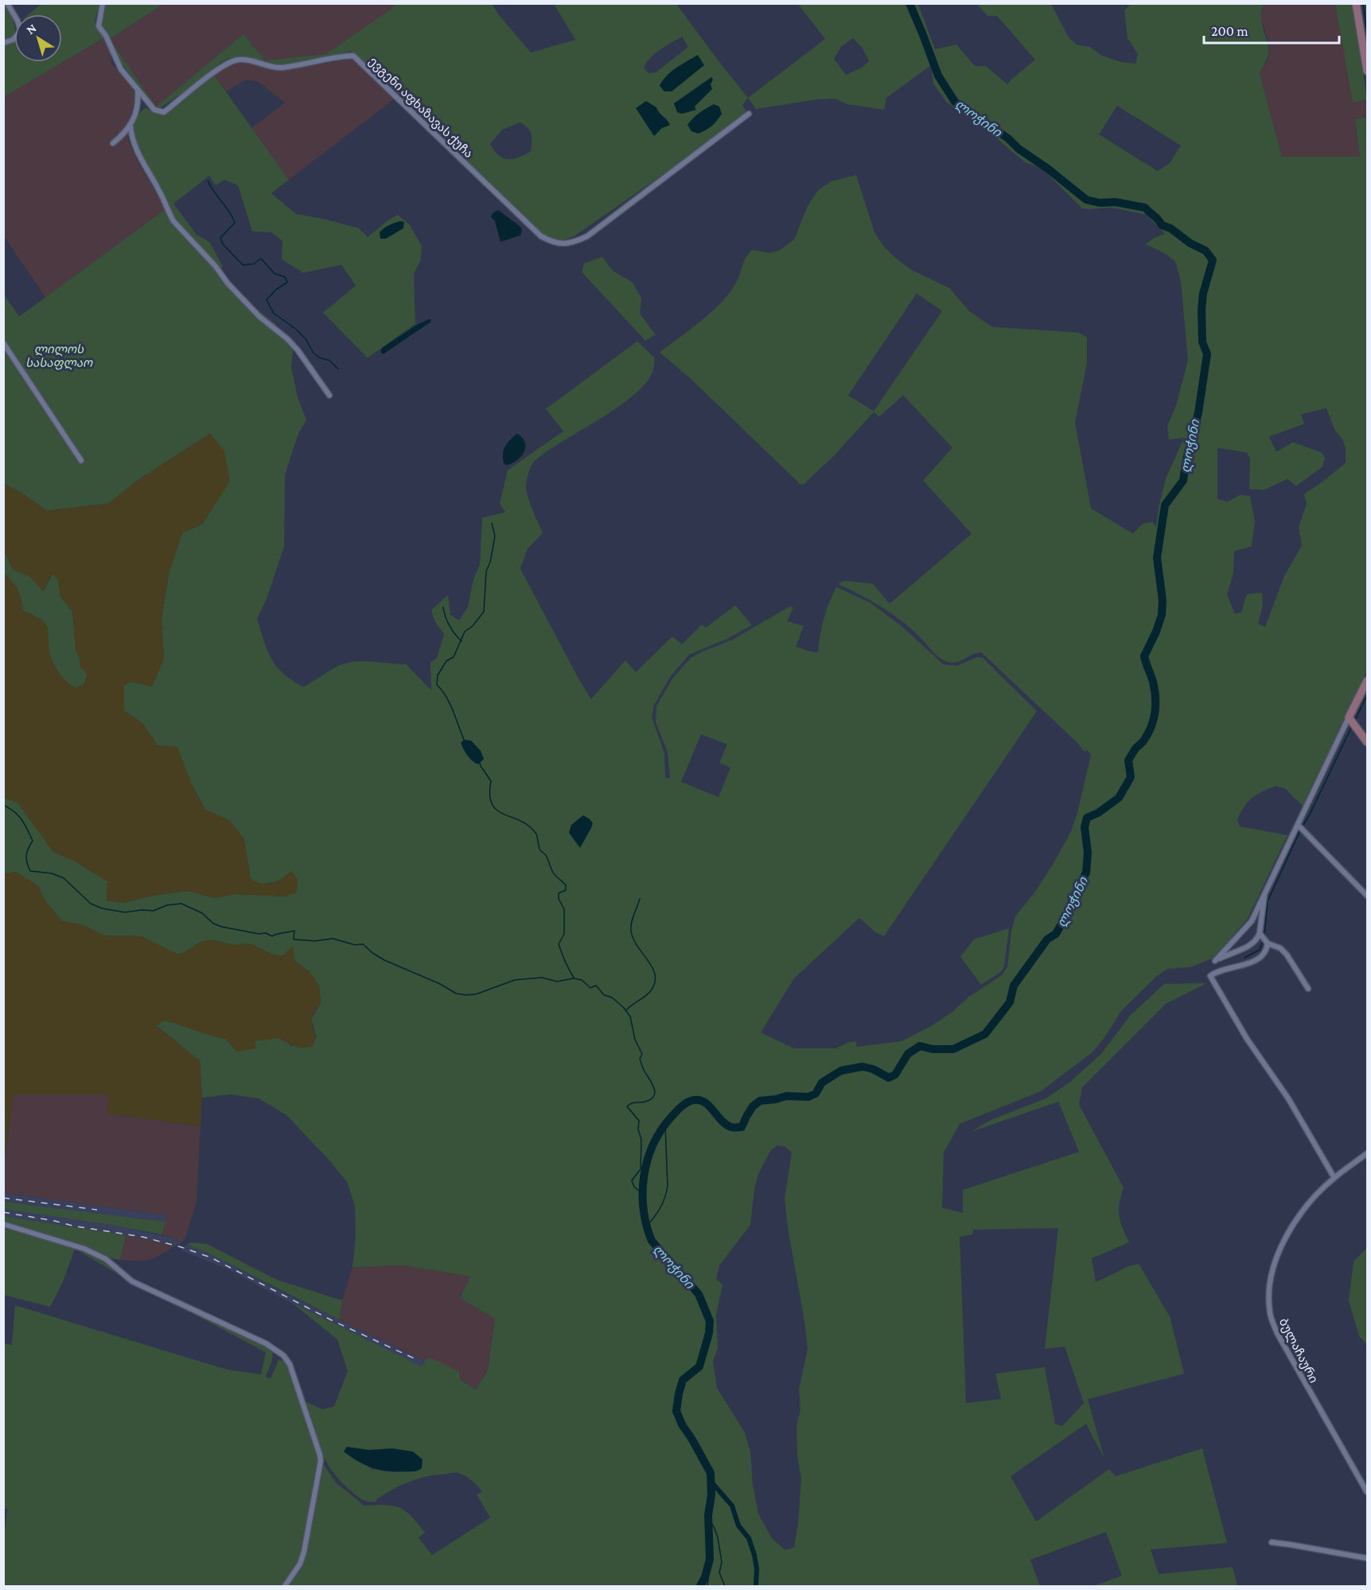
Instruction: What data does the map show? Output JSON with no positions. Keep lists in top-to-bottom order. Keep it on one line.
{"streets":{"street":["ევგენი აფხაზავას ქუჩა","ბულაჩაური"]},"water":["ლოჭინი"],"parks":["ლილოს სასაფლაო"],"scale_bar":"200 m","north":"top left"}
